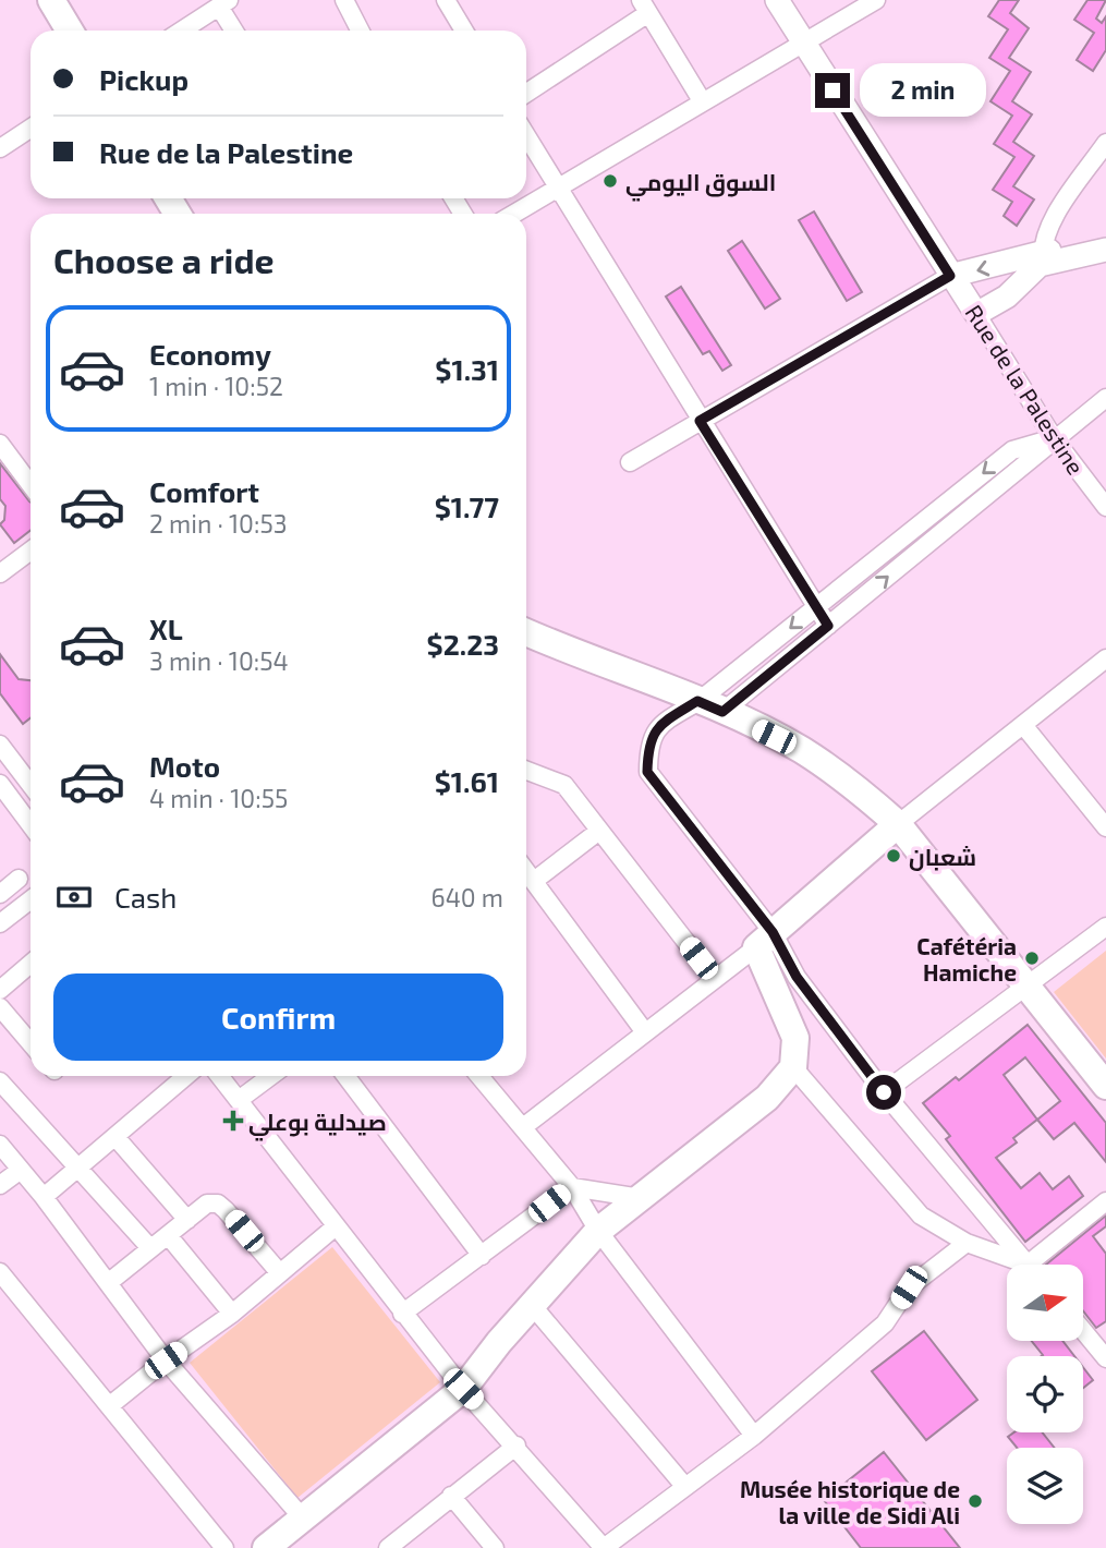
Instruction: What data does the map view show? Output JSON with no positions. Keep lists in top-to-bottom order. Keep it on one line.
{"streets":{"main road":["Rue de la Palestine"]},"places":{"other":["السوق اليومي","شعبان","Cafétéria Hamiche","Musée historique de la ville de Sidi Ali"],"health":["صيدلية بوعلي"]},"north":"right","page":{"banner":["Pickup","Rue de la Palestine"],"bubble":"2 min","heading":"Choose a ride","list":[{"name":"Economy","note":"1 min · 10:52","value":"$1.31"},{"name":"Comfort","note":"2 min · 10:53","value":"$1.77"},{"name":"XL","note":"3 min · 10:54","value":"$2.23"},{"name":"Moto","note":"4 min · 10:55","value":"$1.61"}],"pay":["Cash","640 m"],"buttons":"Confirm"}}
